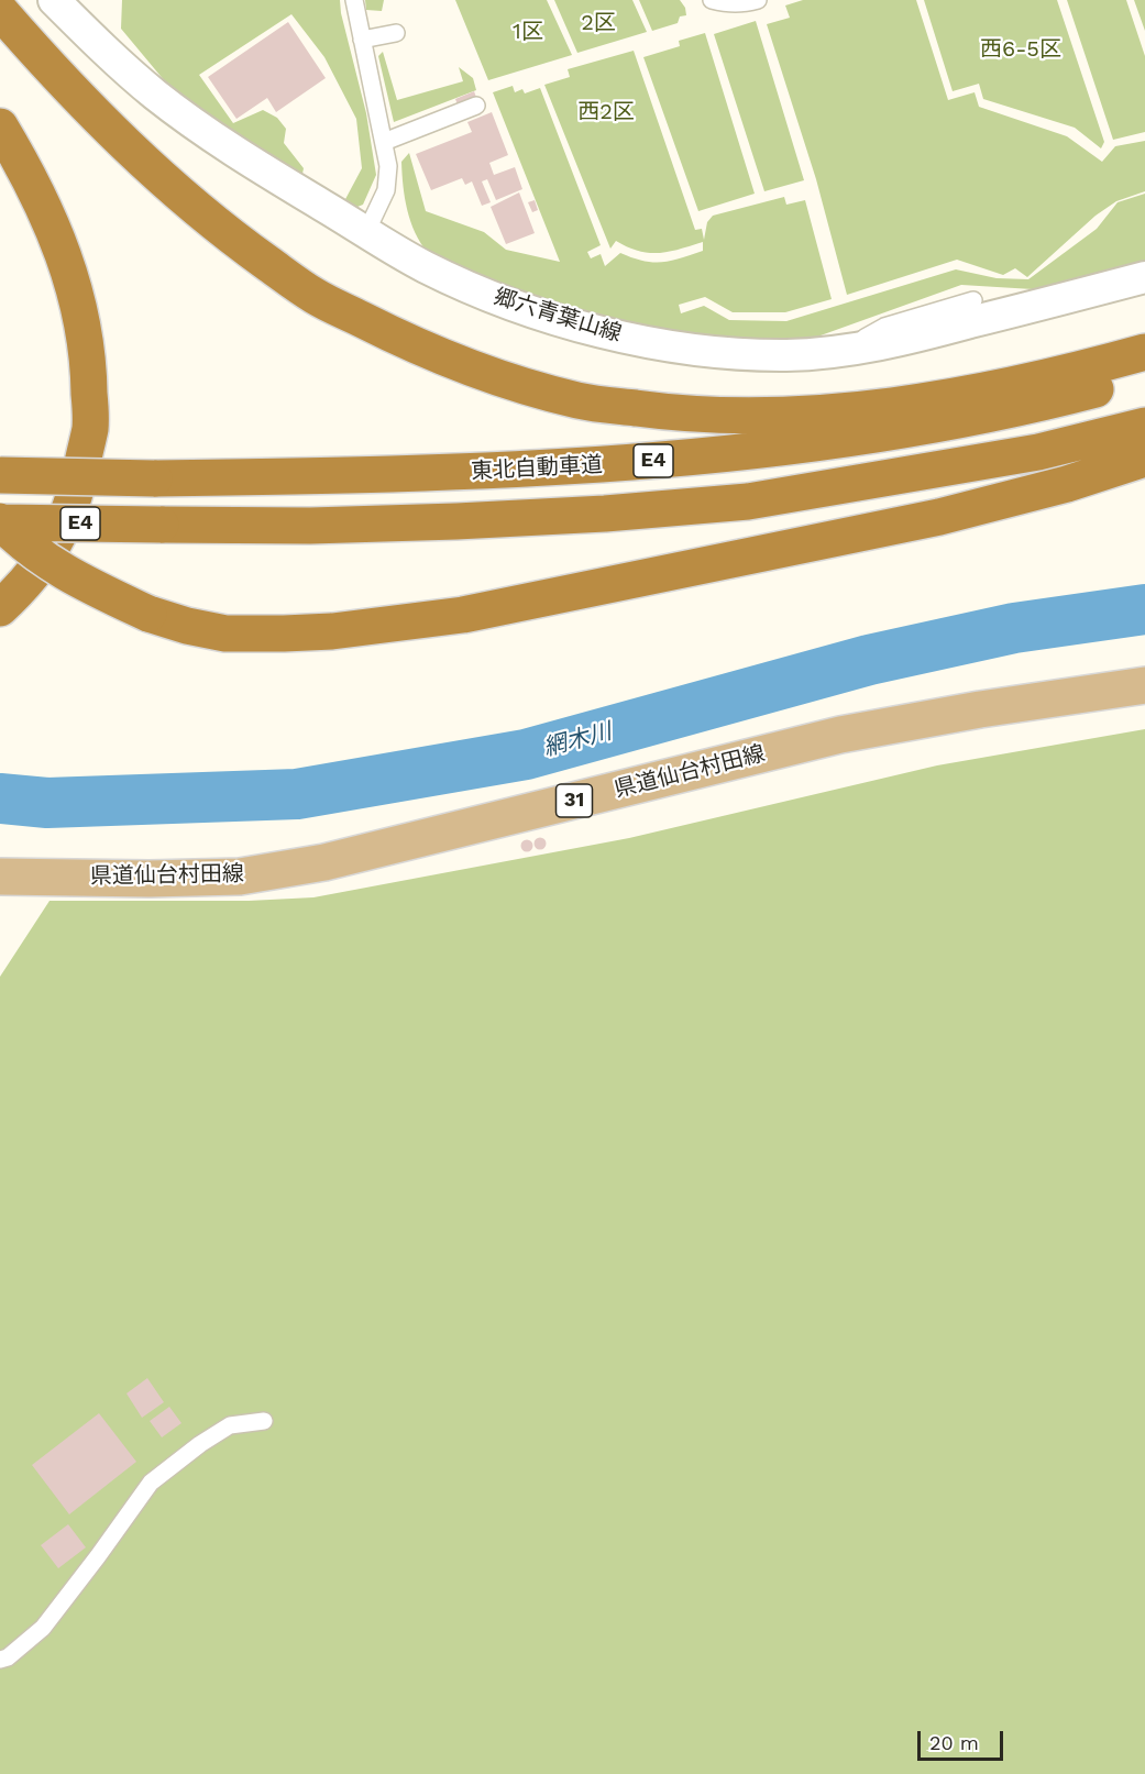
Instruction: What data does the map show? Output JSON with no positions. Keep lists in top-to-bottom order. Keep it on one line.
{"streets":{"highway":["E4","東北自動車道"],"main road":["県道仙台村田線","31"],"street":["郷六青葉山線"]},"water":["網木川"],"parks":["2区","1区","西6-5区","西2区"],"scale_bar":"20 m"}
